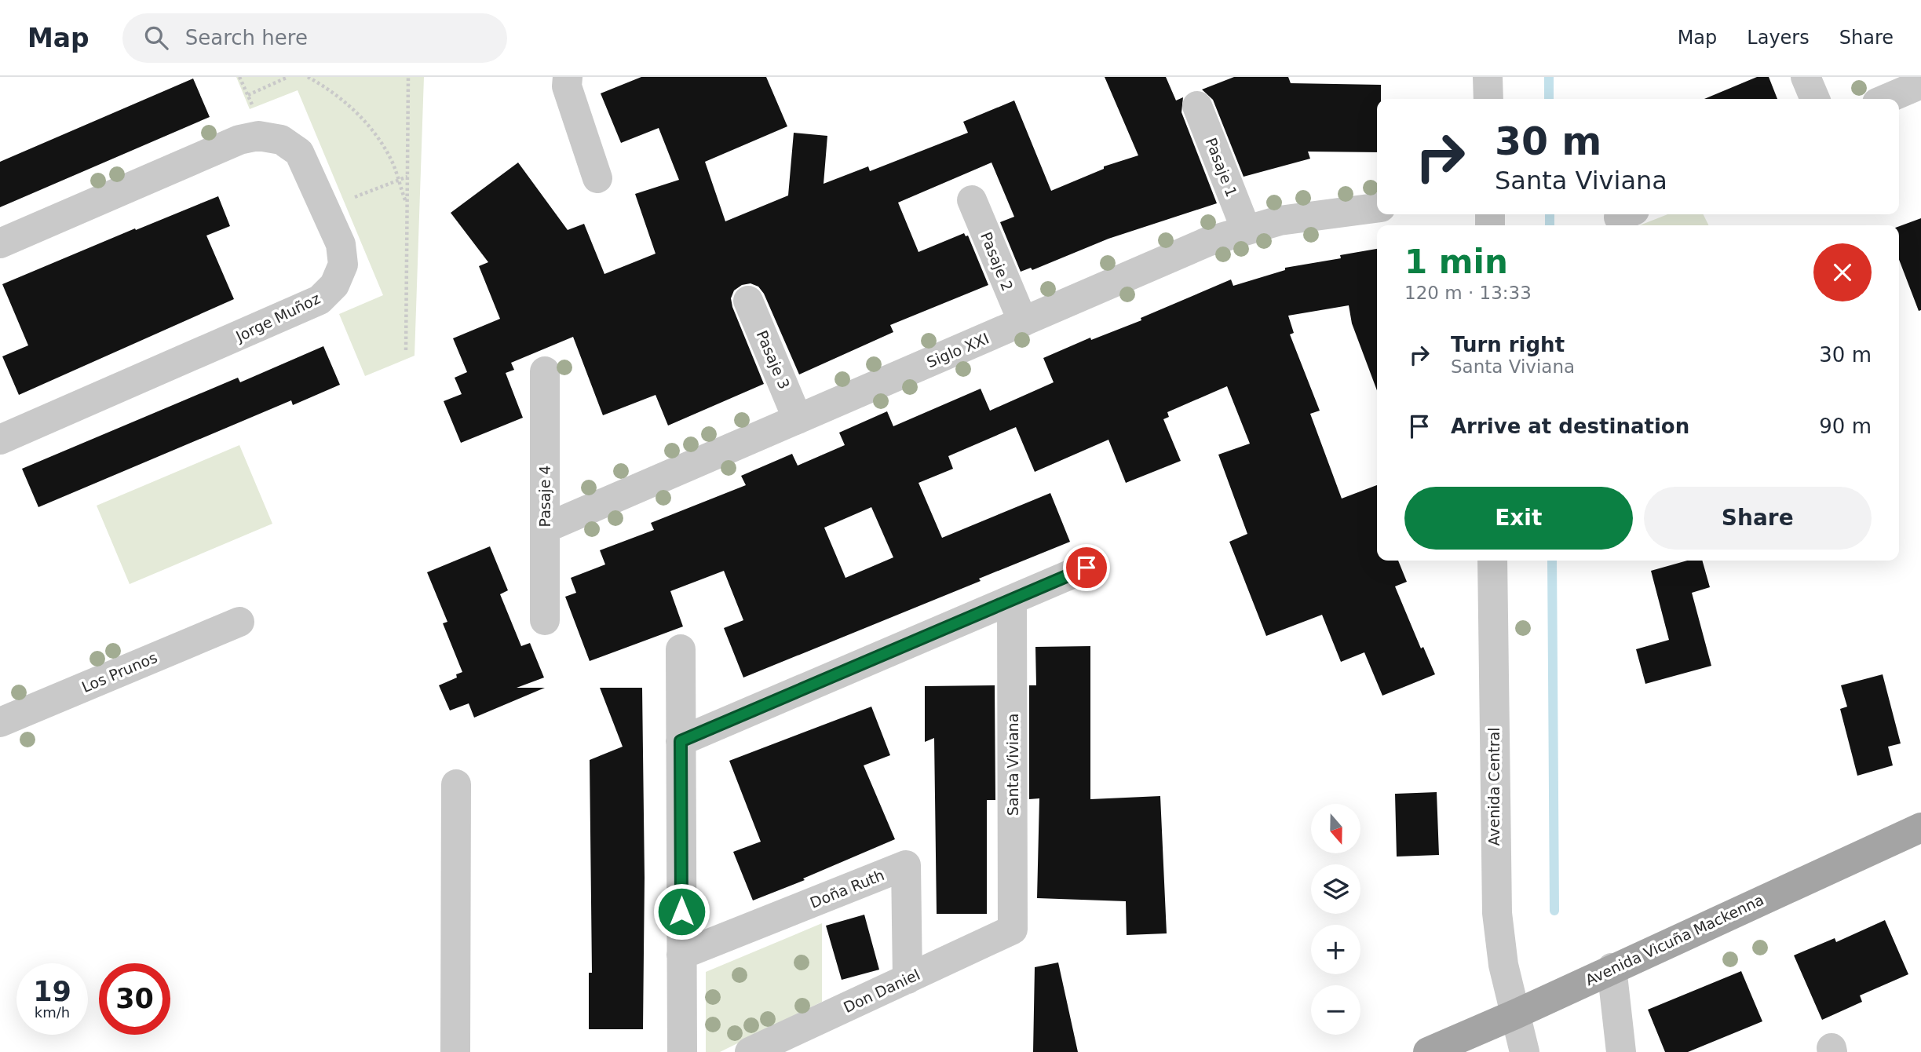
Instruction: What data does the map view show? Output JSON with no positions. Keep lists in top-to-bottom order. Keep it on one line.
{"streets":{"main road":["Avenida Vicuña Mackenna"],"street":["Pasaje 1","Pasaje 2","Jorge Muñoz","Siglo XXI","Pasaje 3","Pasaje 4","Los Prunos","Santa Viviana","Avenida Central","Doña Ruth","Don Daniel"]},"crossings":[["Pasaje 1","Siglo XXI"],["Pasaje 2","Siglo XXI"],["Siglo XXI","Pasaje 3"],["Siglo XXI","Pasaje 4"],["Santa Viviana","Don Daniel"],["Avenida Central","Avenida Vicuña Mackenna"],["Doña Ruth","Don Daniel"]],"north":"bottom","page":{"header":"Map","search":"Search here","nav":["Map","Layers","Share"],"turn":["30 m","Santa Viviana"],"heading":["1 min","120 m · 13:33"],"list":[{"name":"Turn right","note":"Santa Viviana","value":"30 m"},{"name":"Arrive at destination","value":"90 m"}],"buttons":["Exit","Share"],"map_buttons":["+","−"],"speed":"19 km/h","limit":"30"}}
